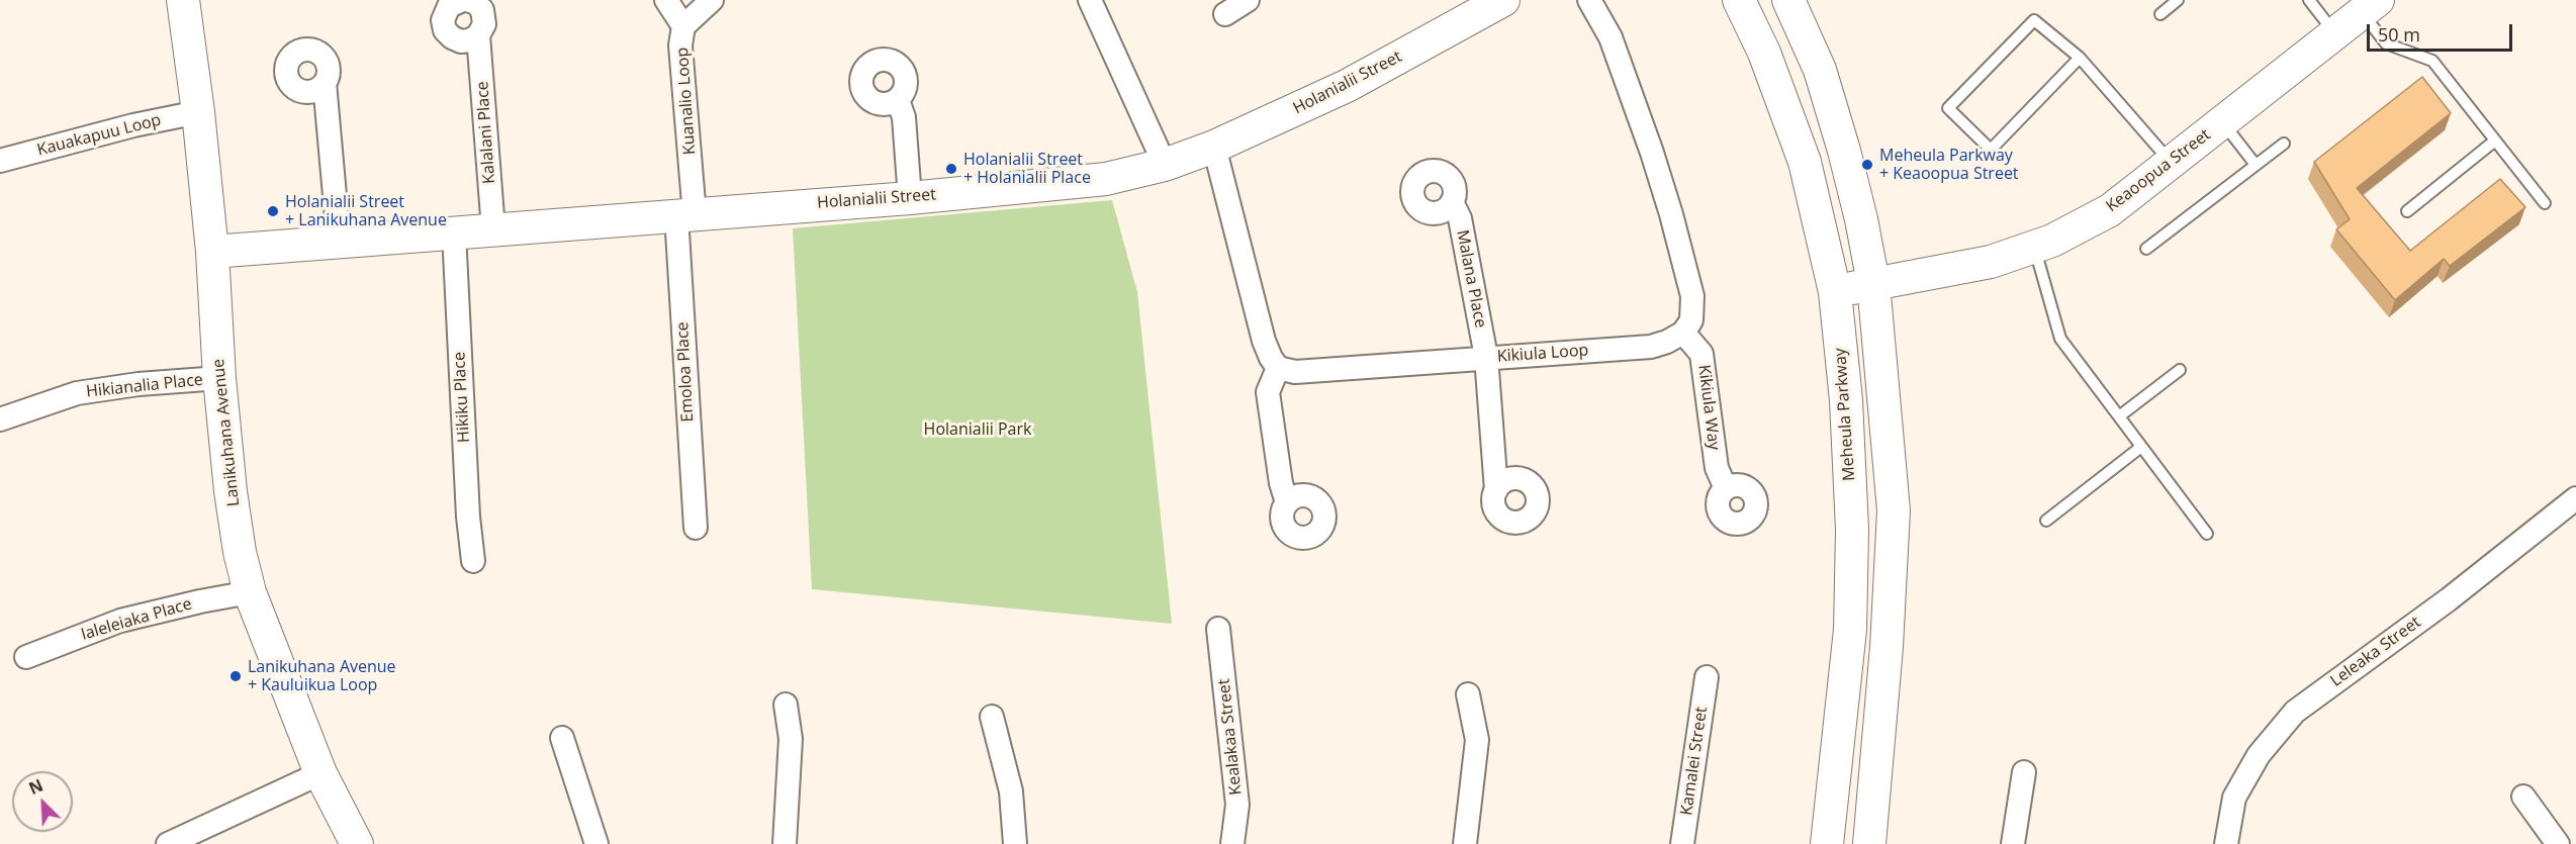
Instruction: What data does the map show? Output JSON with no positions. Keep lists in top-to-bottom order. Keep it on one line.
{"streets":{"street":["Holanialii Street","Kuanalio Loop","Kalalani Place","Kauakapuu Loop","Keaoopua Street","Malana Place","Kikiula Loop","Emoloa Place","Hikianalia Place","Hikiku Place","Kikiula Way","Meheula Parkway","Lanikuhana Avenue","Ialeleiaka Place","Leleaka Street","Kealakaa Street","Kamalei Street"]},"crossings":[["Holanialii Street","Kuanalio Loop"],["Holanialii Street","Kalalani Place"],["Holanialii Street","Emoloa Place"],["Holanialii Street","Hikiku Place"],["Holanialii Street","Lanikuhana Avenue"],["Kuanalio Loop","Emoloa Place"],["Kauakapuu Loop","Lanikuhana Avenue"],["Keaoopua Street","Meheula Parkway"],["Malana Place","Kikiula Loop"],["Kikiula Loop","Kikiula Way"],["Hikianalia Place","Lanikuhana Avenue"],["Lanikuhana Avenue","Ialeleiaka Place"]],"parks":["Holanialii Park"],"places":["Meheula Parkway + Keaoopua Street","Holanialii Street + Holanialii Place","Holanialii Street + Lanikuhana Avenue","Lanikuhana Avenue + Kauluikua Loop"],"scale_bar":"50 m","north":"top left"}
